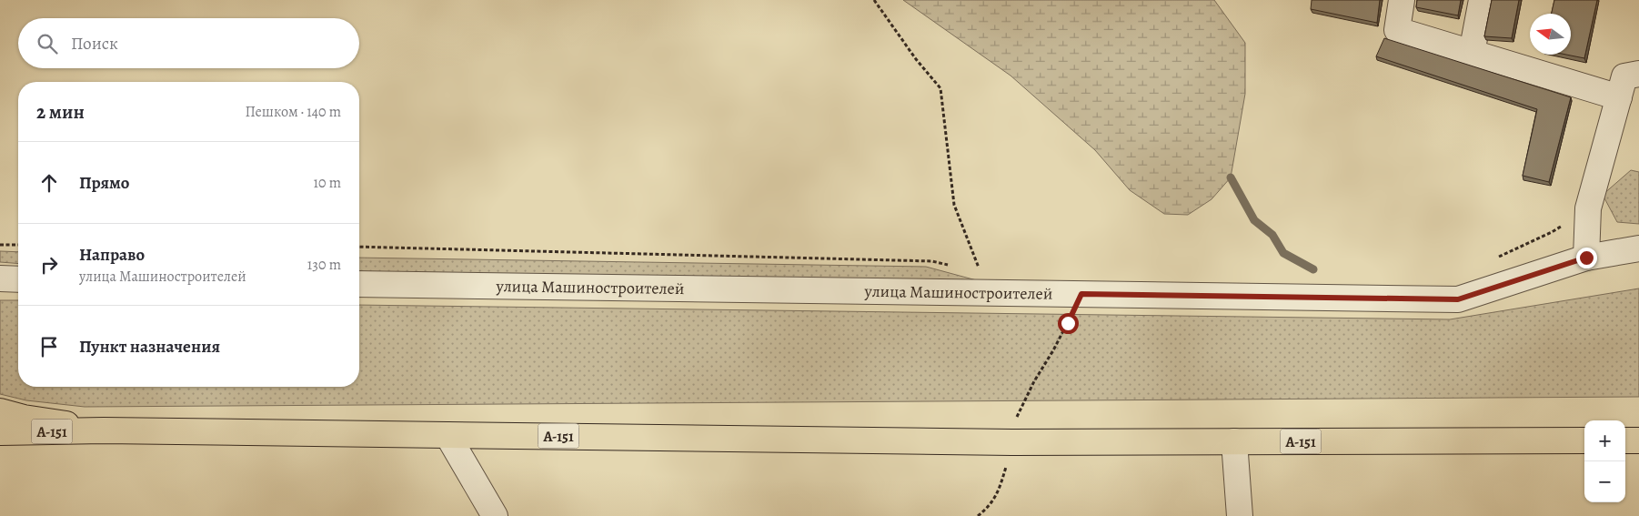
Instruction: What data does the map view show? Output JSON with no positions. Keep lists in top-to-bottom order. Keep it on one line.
{"streets":{"main road":["А-151"],"street":["улица Машиностроителей"]},"north":"left","page":{"search":"Поиск","heading":["2 мин","Пешком · 140 m"],"list":[["Прямо","10 m"],["Направо","улица Машиностроителей","130 m"],"Пункт назначения"],"map_buttons":["+","−"]}}
